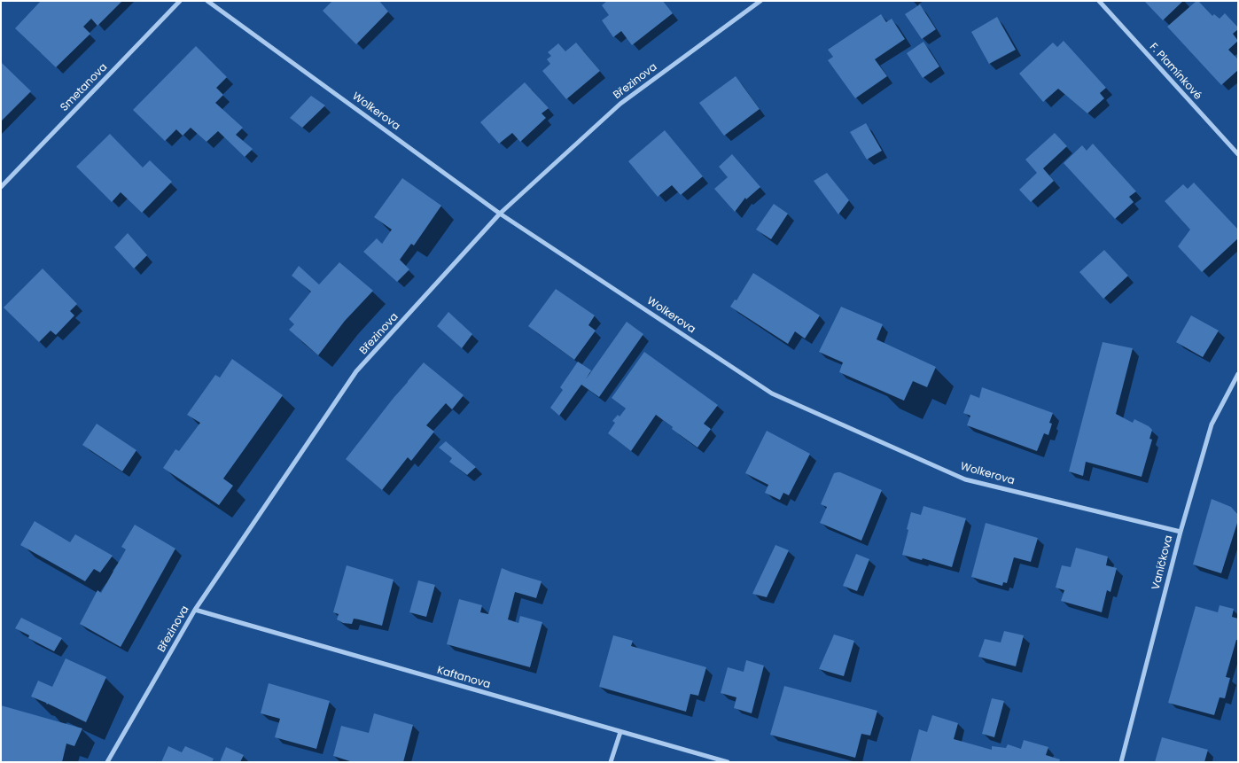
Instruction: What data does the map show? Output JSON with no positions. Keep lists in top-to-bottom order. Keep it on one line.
{"streets":{"street":["F. Plamínkové","Březinova","Smetanova","Wolkerova","Vaníčkova","Kaftanova"]},"crossings":[["Březinova","Wolkerova"],["Březinova","Kaftanova"],["Wolkerova","Vaníčkova"]]}
